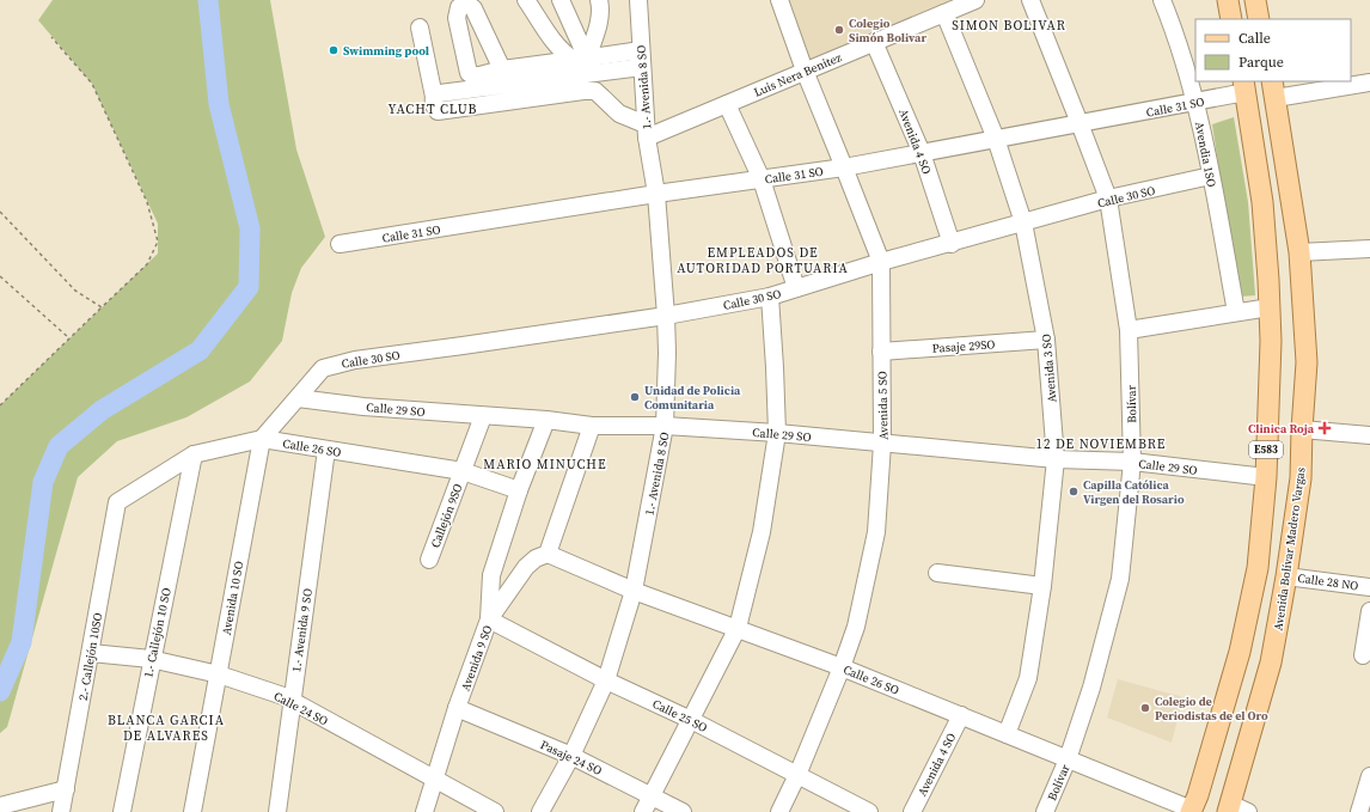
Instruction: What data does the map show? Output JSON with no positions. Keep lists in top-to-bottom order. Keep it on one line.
{"streets":{"main road":["E583","Avenida Bolívar Madero Vargas"],"street":["Luis Nera Benitez","1.- Avenida 8 SO","Calle 31 SO","Avenida 4 SO","Avendia 1SO","Calle 30 SO","Pasaje 29SO","Avenida 3 SO","Bolívar","Avenida 5 SO","Calle 29 SO","Calle 26 SO","Callejón 9SO","Calle 28 NO","Avenida 10 SO","1.- Avenida 9 SO","1.- Callejón 10 SO","2.- Callejón 10SO","Avenida 9 SO","Calle 24 SO","Calle 25 SO","Pasaje 24 SO"]},"crossings":[["Luis Nera Benitez","1.- Avenida 8 SO"],["Luis Nera Benitez","Avenida 4 SO"],["Luis Nera Benitez","Avenida 3 SO"],["Luis Nera Benitez","Avenida 5 SO"],["1.- Avenida 8 SO","Calle 31 SO"],["1.- Avenida 8 SO","Calle 30 SO"],["1.- Avenida 8 SO","Calle 29 SO"],["1.- Avenida 8 SO","Calle 26 SO"],["1.- Avenida 8 SO","Calle 25 SO"],["1.- Avenida 8 SO","Pasaje 24 SO"],["Calle 31 SO","Avenida 4 SO"],["Calle 31 SO","Avendia 1SO"],["Calle 31 SO","Avenida 3 SO"],["Calle 31 SO","Bolívar"],["Calle 31 SO","Avenida 5 SO"],["Calle 31 SO","E583"],["Avenida 4 SO","Calle 30 SO"],["Avenida 4 SO","Calle 26 SO"],["Avendia 1SO","Calle 30 SO"],["Calle 30 SO","Avenida 3 SO"],["Calle 30 SO","Bolívar"],["Calle 30 SO","Avenida 5 SO"],["Calle 30 SO","Calle 29 SO"],["Pasaje 29SO","Avenida 3 SO"],["Pasaje 29SO","Avenida 5 SO"],["Avenida 3 SO","Calle 29 SO"],["Avenida 3 SO","Calle 26 SO"],["Bolívar","Calle 29 SO"],["Bolívar","Calle 26 SO"],["Avenida 5 SO","Calle 29 SO"],["Avenida 5 SO","Calle 26 SO"],["Avenida 5 SO","Calle 25 SO"],["Calle 29 SO","E583"],["Calle 29 SO","Callejón 9SO"],["Calle 29 SO","Avenida 9 SO"],["Calle 26 SO","E583"],["Calle 26 SO","Callejón 9SO"],["Calle 26 SO","Avenida 10 SO"],["Calle 26 SO","1.- Avenida 9 SO"],["Calle 26 SO","1.- Callejón 10 SO"],["Calle 26 SO","2.- Callejón 10SO"],["Calle 26 SO","Avenida 9 SO"],["Avenida Bolívar Madero Vargas","Calle 28 NO"],["Avenida 10 SO","Calle 24 SO"],["1.- Avenida 9 SO","Calle 24 SO"],["1.- Callejón 10 SO","Calle 24 SO"],["2.- Callejón 10SO","Calle 24 SO"],["Avenida 9 SO","Calle 24 SO"],["Avenida 9 SO","Calle 25 SO"],["Avenida 9 SO","Pasaje 24 SO"]],"districts":["SIMON BOLIVAR","YACHT CLUB","EMPLEADOS DE AUTORIDAD PORTUARIA","12 DE NOVIEMBRE","MARIO MINUCHE","BLANCA GARCIA DE ALVARES"],"places":{"other":["Colegio Simón Bolivar","Swimming pool","Unidad de Policia Comunitaria","Capilla Católica Virgen del Rosario","Colegio de Periodistas de el Oro"],"health":["Clinica Roja"]},"legend":["Calle","Parque"]}
